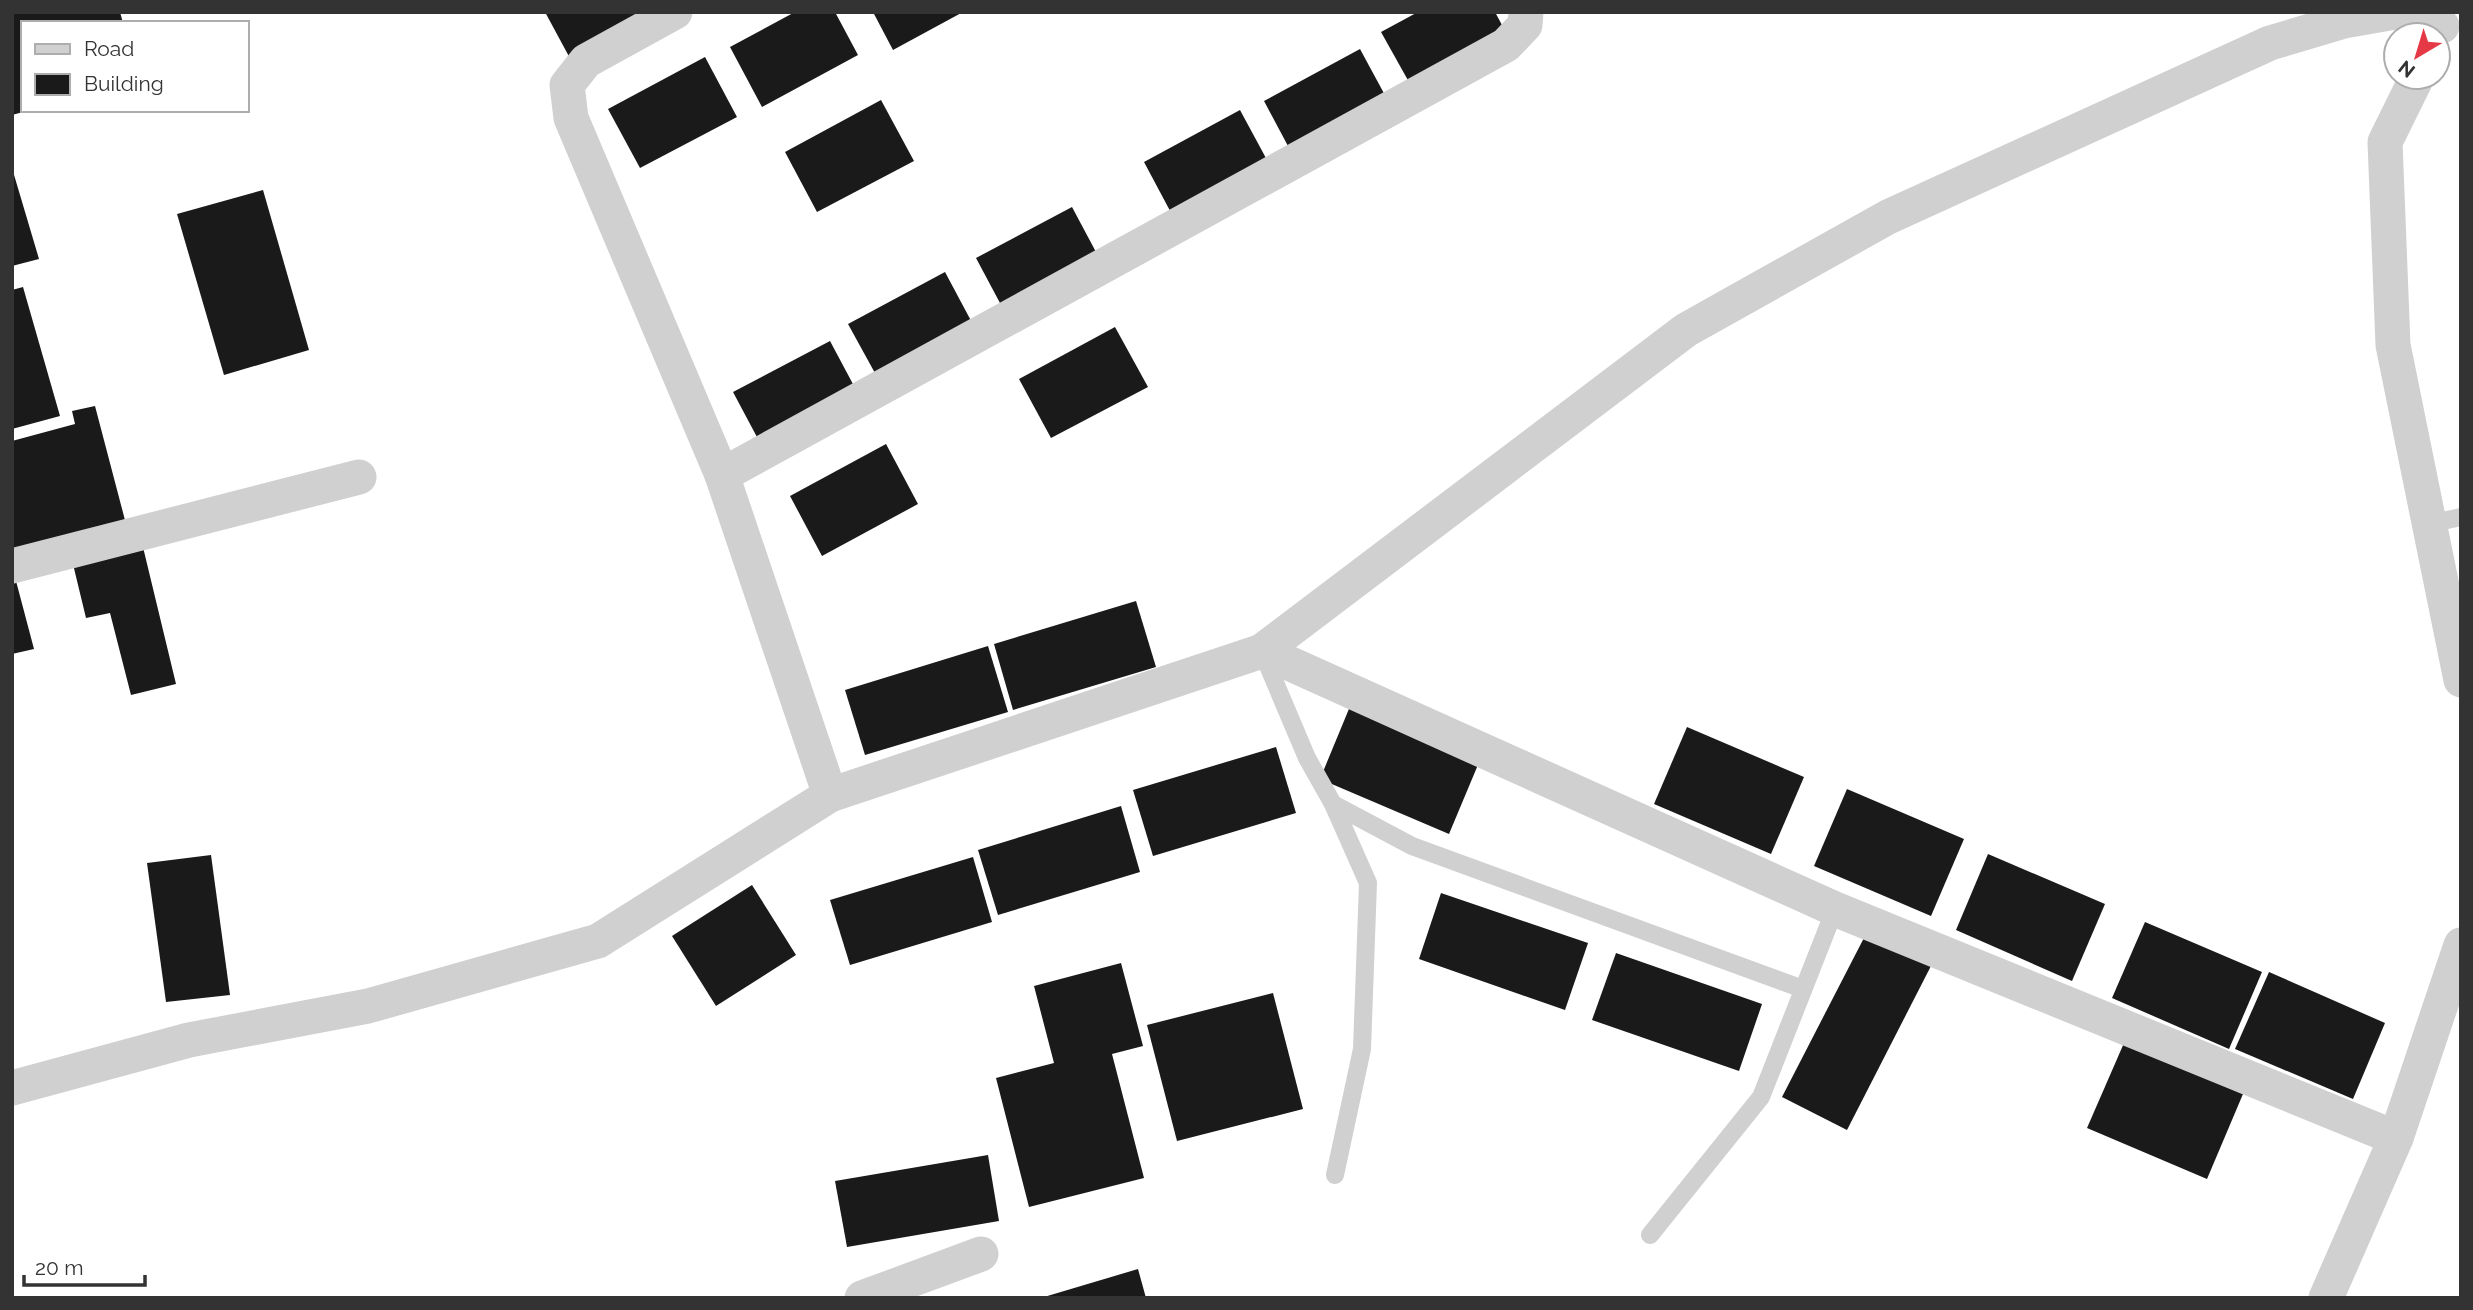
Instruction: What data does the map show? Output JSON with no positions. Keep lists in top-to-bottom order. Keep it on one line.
{"legend":["Road","Building"],"scale_bar":"20 m","north":"bottom left"}
